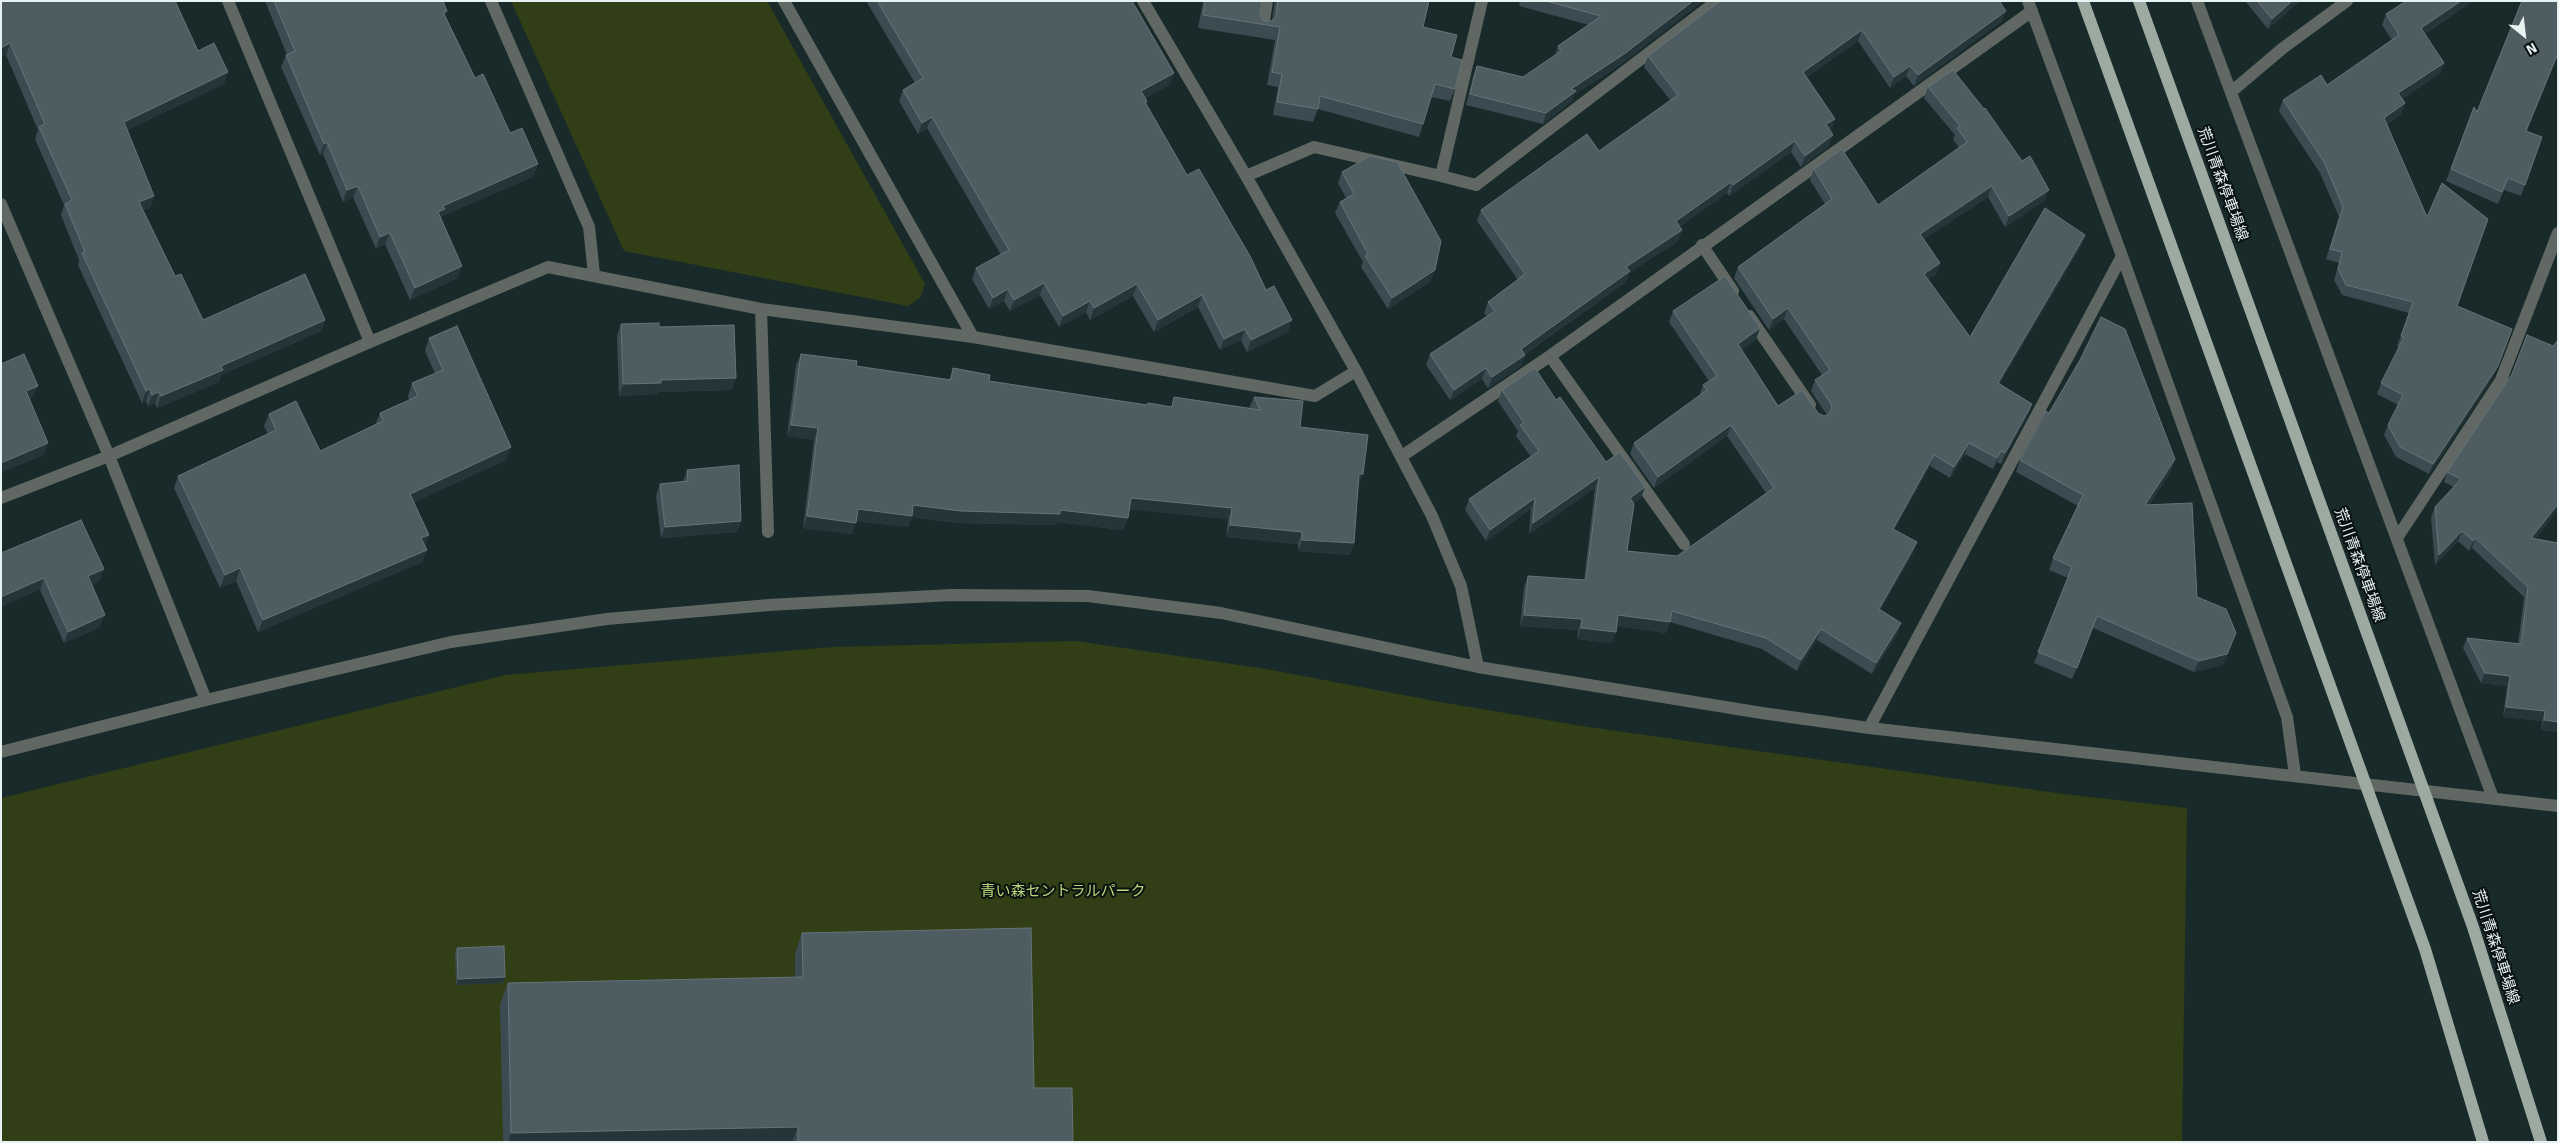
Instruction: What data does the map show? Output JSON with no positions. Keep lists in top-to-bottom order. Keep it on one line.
{"streets":{"main road":["荒川青森停車場線"]},"parks":["青い森セントラルパーク"],"north":"bottom right"}
